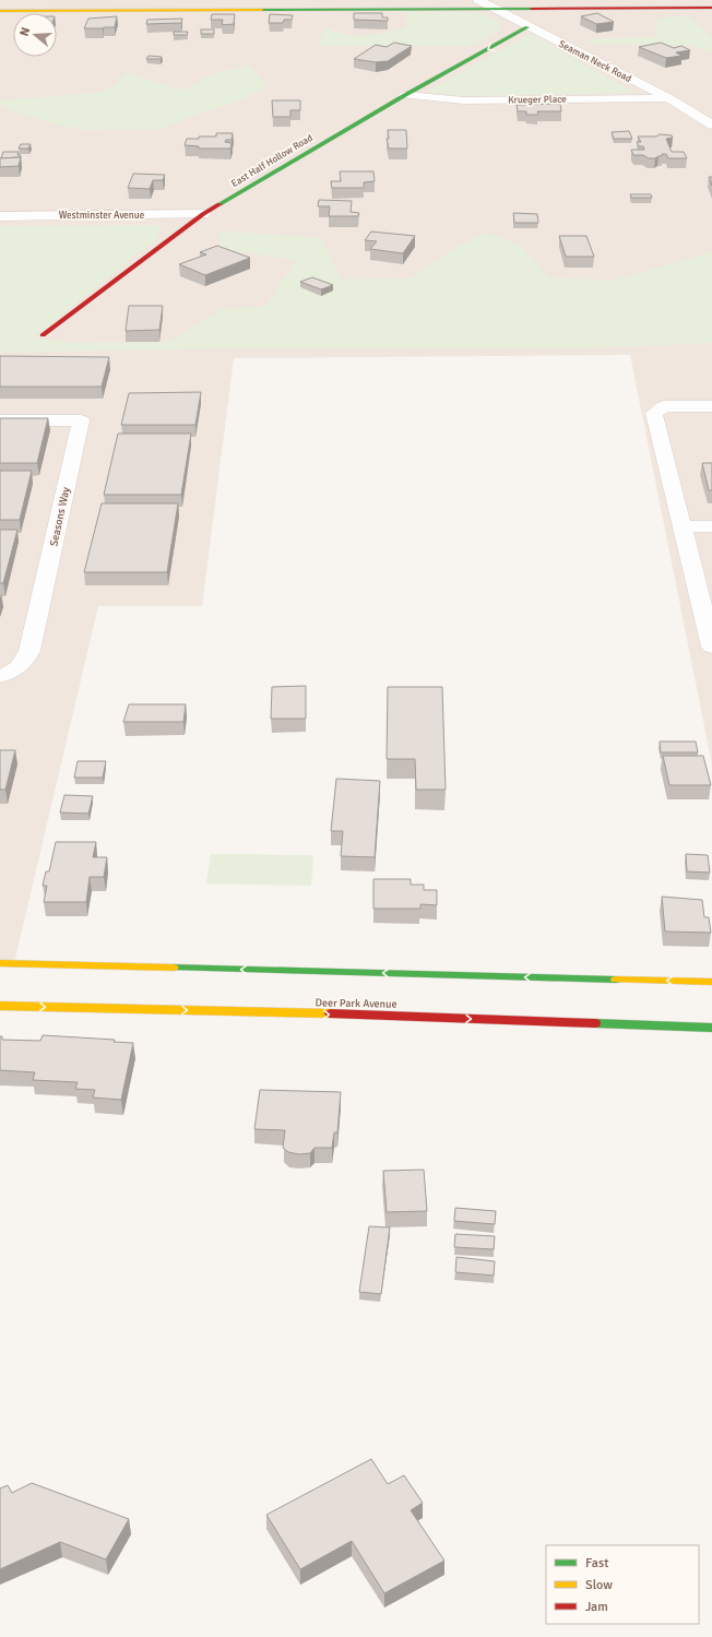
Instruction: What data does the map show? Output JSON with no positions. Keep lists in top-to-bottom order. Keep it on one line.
{"streets":{"street":["Seaman Neck Road","Krueger Place","East Half Hollow Road","Westminster Avenue","Seasons Way","Deer Park Avenue"]},"crossings":[["Seaman Neck Road","Krueger Place"],["Seaman Neck Road","East Half Hollow Road"],["Krueger Place","East Half Hollow Road"],["East Half Hollow Road","Westminster Avenue"]],"legend":["Fast","Slow","Jam"],"north":"left"}
